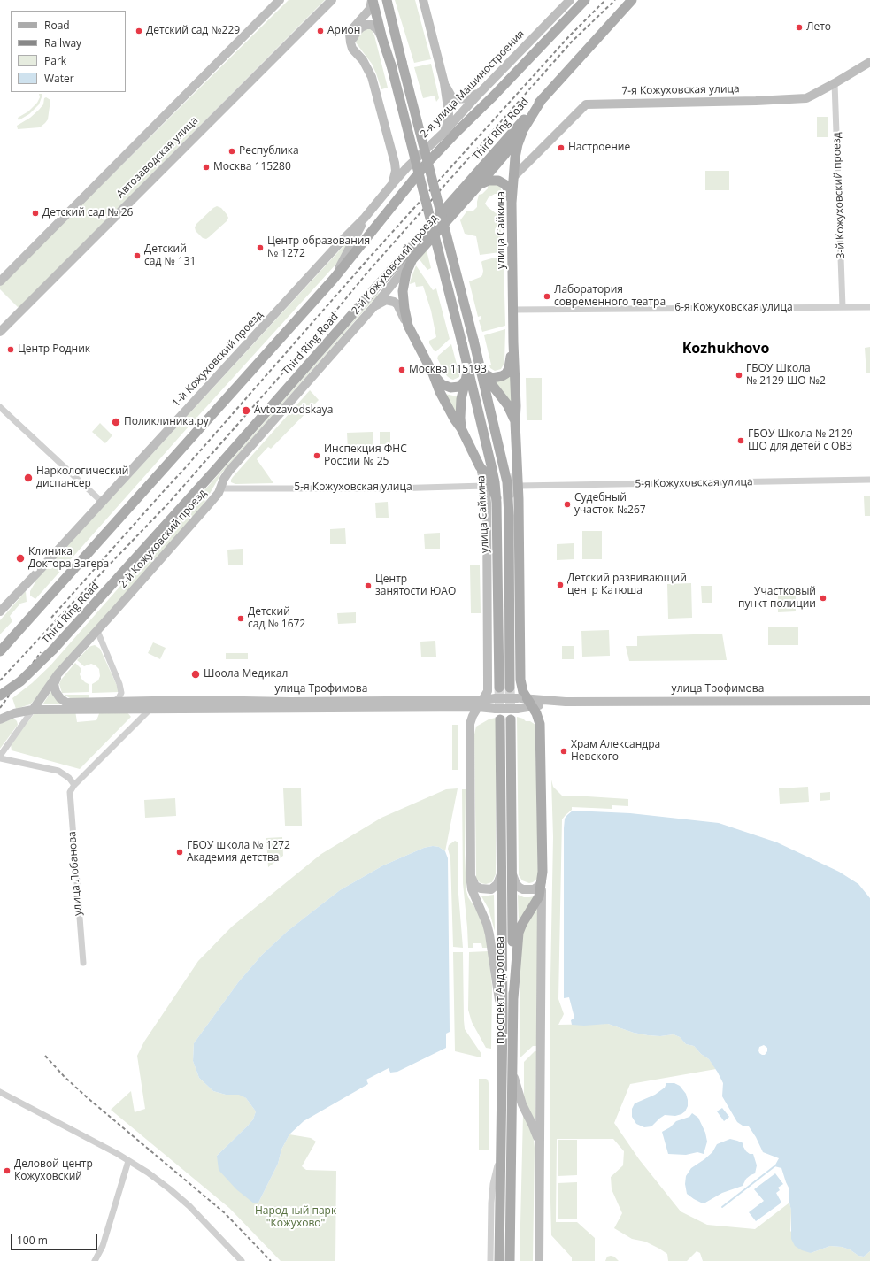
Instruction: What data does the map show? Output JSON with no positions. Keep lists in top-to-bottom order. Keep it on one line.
{"streets":{"main road":["2-я улица Машиностроения","7-я Кожуховская улица","Third Ring Road","Автозаводская улица","улица Сайкина","2-й Кожуховский проезд","1-й Кожуховский проезд","улица Трофимова","проспект Андропова"],"street":["3-й Кожуховский проезд","6-я Кожуховская улица","5-я Кожуховская улица","улица Лобанова"]},"crossings":[["2-я улица Машиностроения","1-й Кожуховский проезд"],["7-я Кожуховская улица","3-й Кожуховский проезд"],["7-я Кожуховская улица","улица Сайкина"],["3-й Кожуховский проезд","6-я Кожуховская улица"],["улица Сайкина","2-й Кожуховский проезд"],["улица Сайкина","6-я Кожуховская улица"],["2-й Кожуховский проезд","5-я Кожуховская улица"],["2-й Кожуховский проезд","улица Трофимова"]],"districts":["Kozhukhovo"],"parks":["Народный парк \"Кожухово\""],"places":["Лето","Детский сад №229","Арион","Настроение","Республика","Москва 115280","Детский сад № 26","Центр образования № 1272","Детский сад № 131","Лаборатория современного театра","Центр Родник","Москва 115193","ГБОУ Школа № 2129 ШО №2","Avtozavodskaya","Поликлиника.ру","ГБОУ Школа № 2129 ШО для детей с ОВЗ","Инспекция ФНС России № 25","Наркологический диспансер","Судебный участок №267","Клиника Доктора Загера","Детский развивающий центр Катюша","Центр занятости ЮАО","Участковый пункт полиции","Детский сад № 1672","Шоола Медикал","Храм Александра Невского","ГБОУ школа № 1272 Академия детства","Деловой центр Кожуховский"],"legend":["Road","Railway","Park","Water"],"scale_bar":"100 m"}
